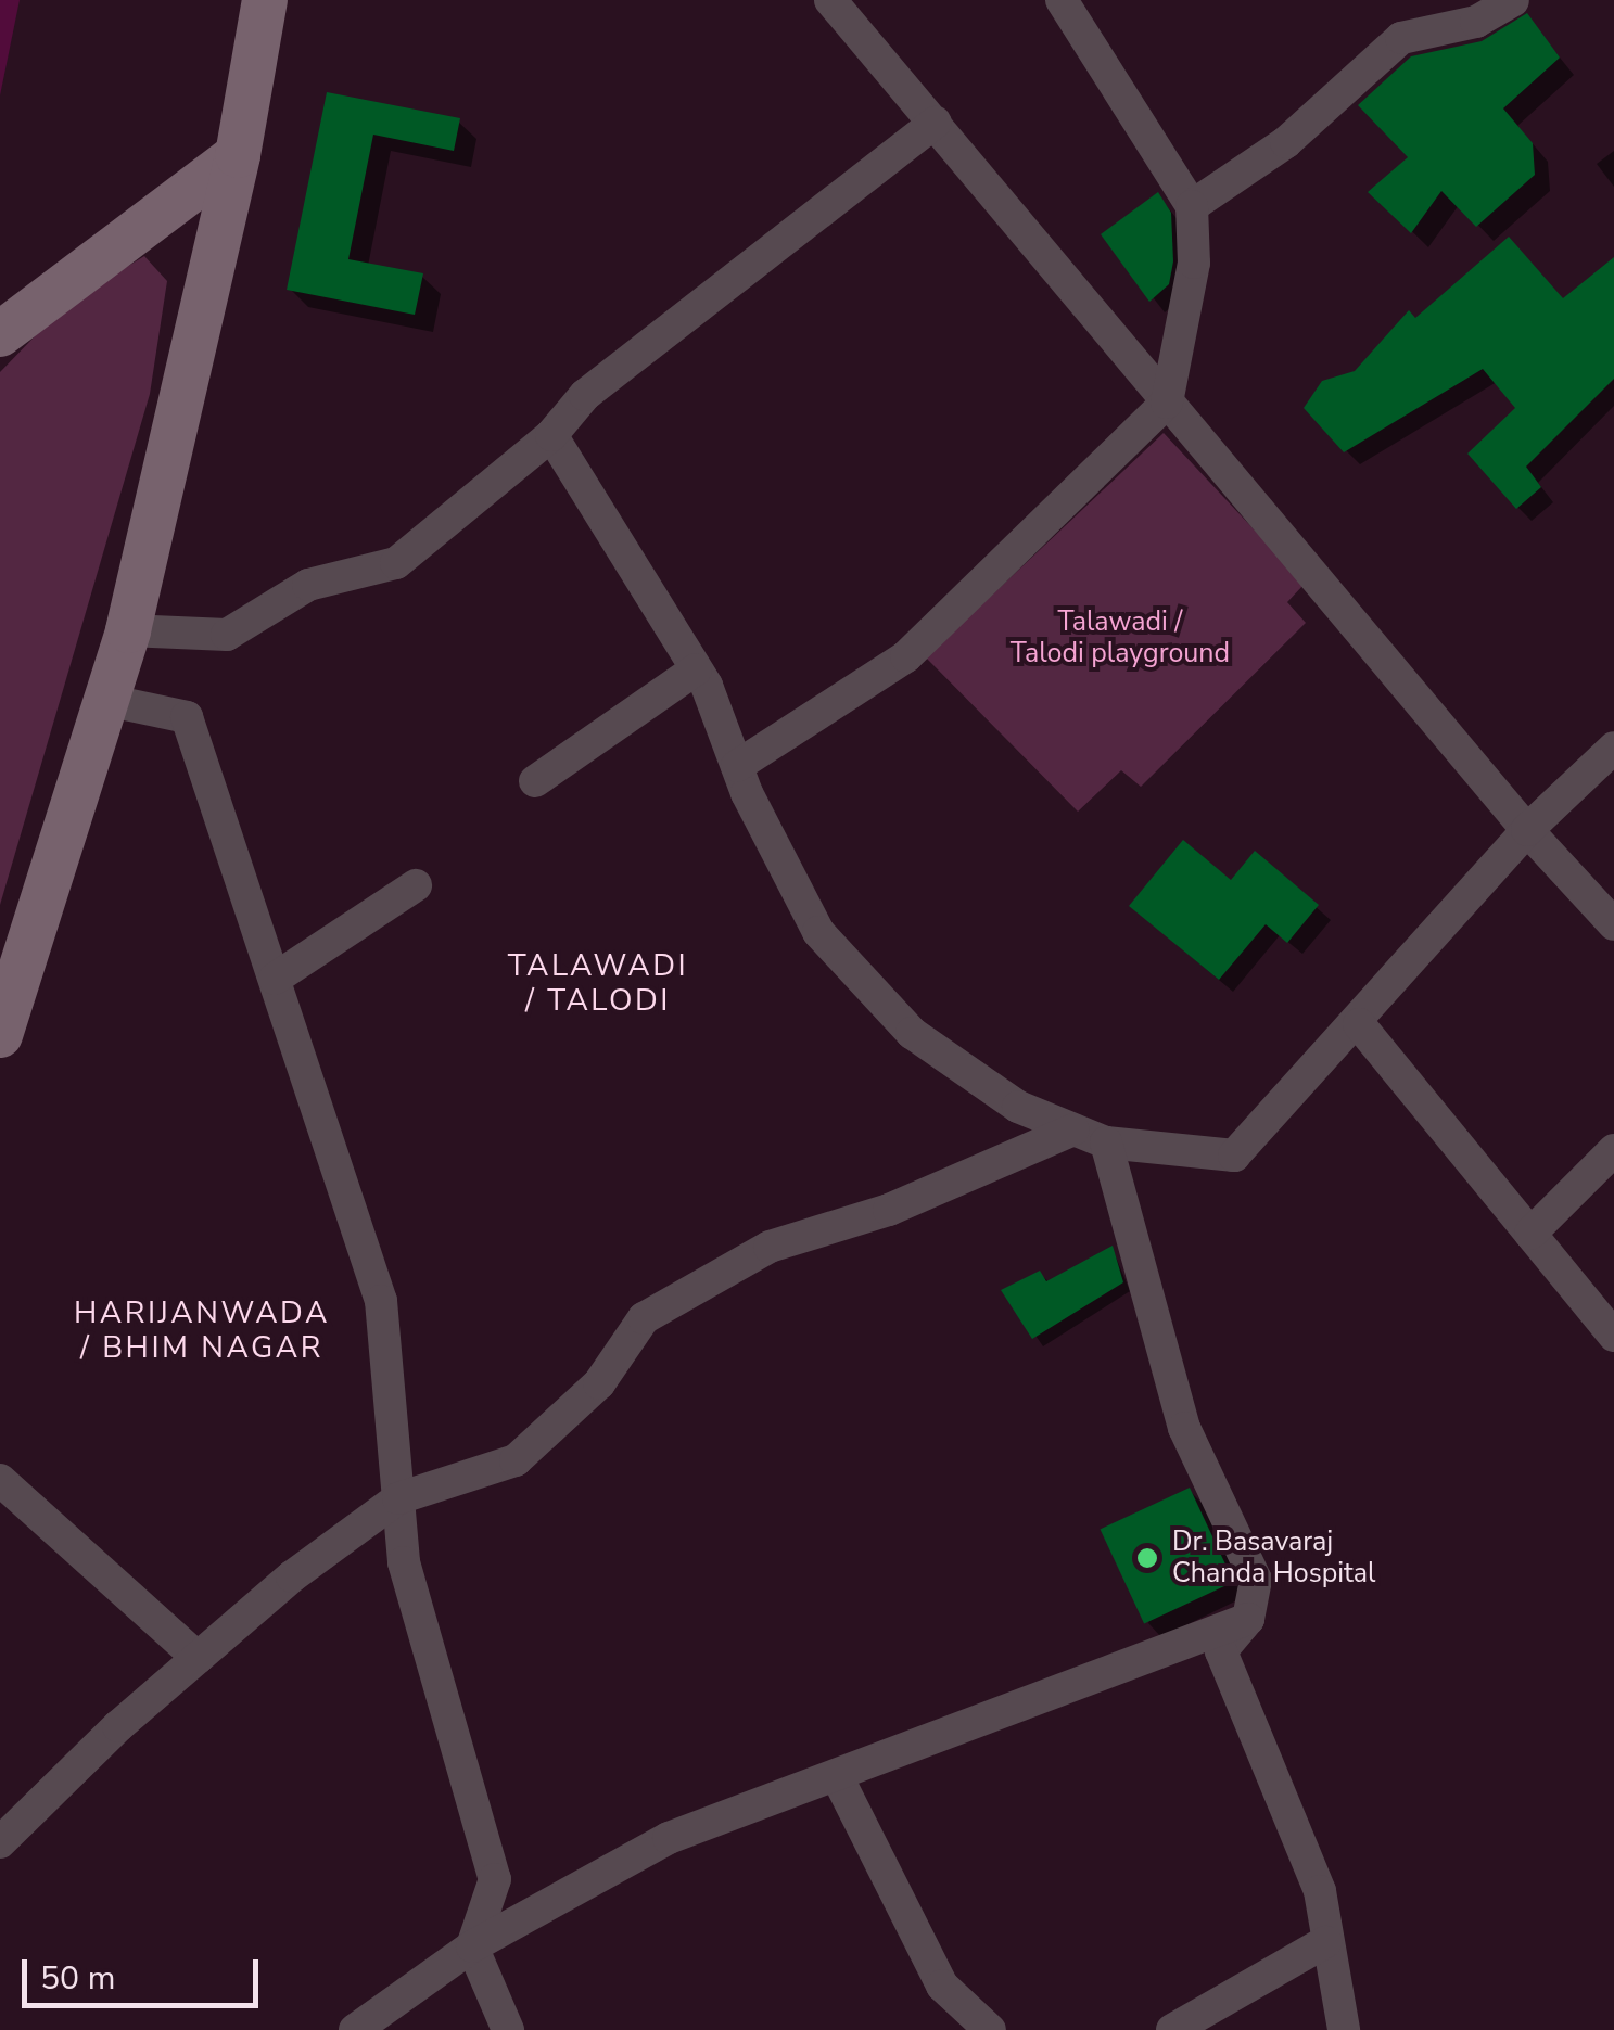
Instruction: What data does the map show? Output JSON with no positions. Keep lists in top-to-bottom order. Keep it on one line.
{"districts":["TALAWADI / TALODI","HARIJANWADA / BHIM NAGAR"],"parks":["Talawadi / Talodi playground"],"places":["Dr. Basavaraj Chanda Hospital"],"scale_bar":"50 m"}
